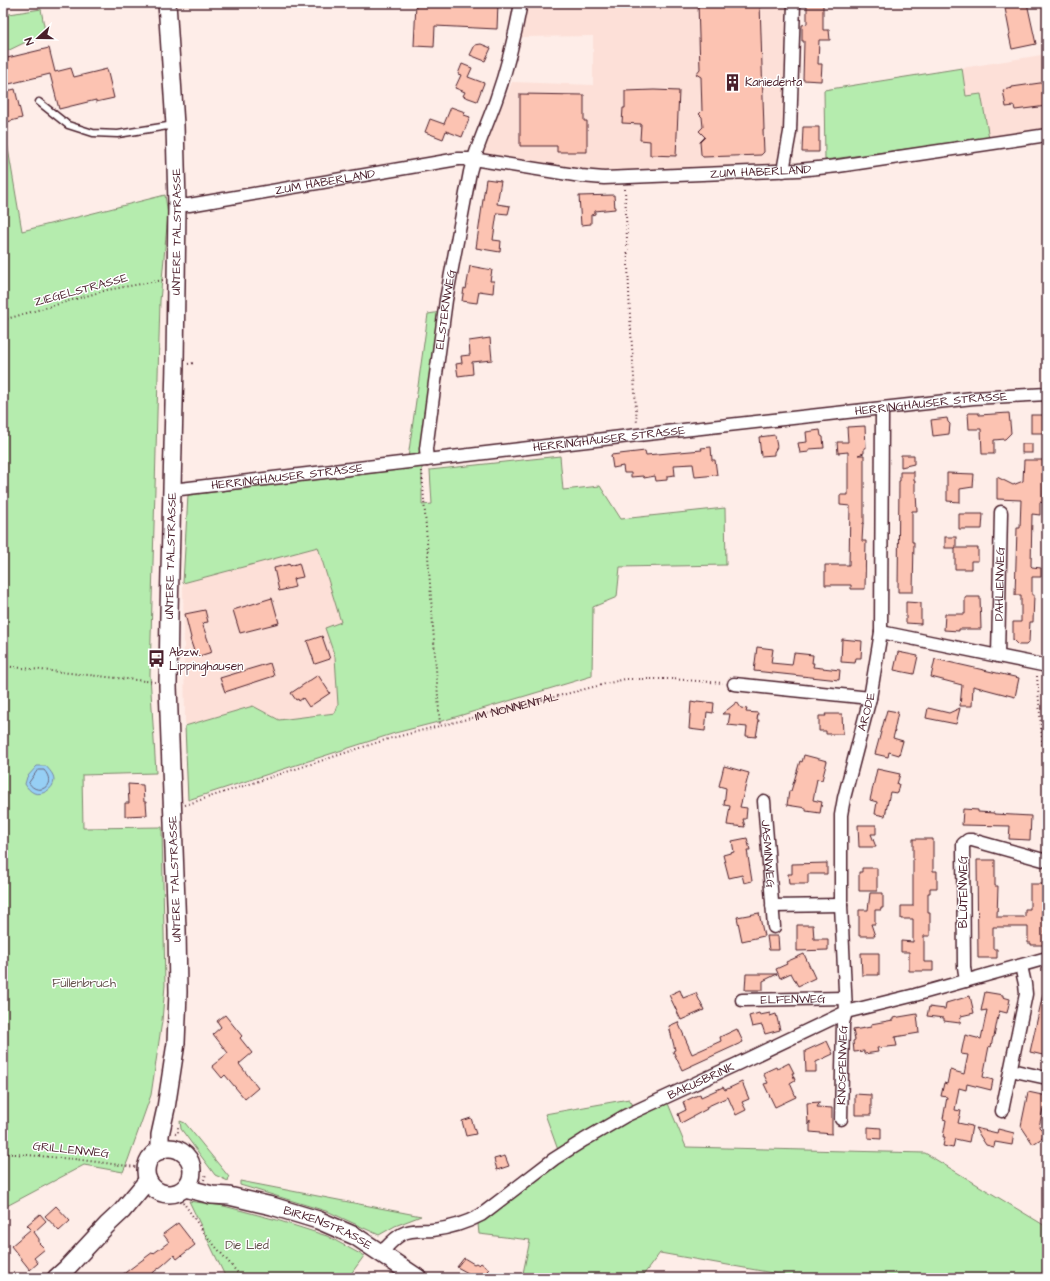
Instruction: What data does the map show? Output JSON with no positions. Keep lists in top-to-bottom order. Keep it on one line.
{"streets":{"street":["ZUM HABERLAND","UNTERE TALSTRASSE","ELSTERNWEG","HERRINGHAUSER STRASSE","DAHLIENWEG","ARODE","JASMINWEG","BLÜTENWEG","ELFENWEG","KNOSPENWEG","BAKUSBRINK","BIRKENSTRASSE"],"path":["ZIEGELSTRASSE","IM NONNENTAL","GRILLENWEG"]},"crossings":[["ZUM HABERLAND","UNTERE TALSTRASSE"],["ZUM HABERLAND","ELSTERNWEG"],["UNTERE TALSTRASSE","ZIEGELSTRASSE"],["UNTERE TALSTRASSE","HERRINGHAUSER STRASSE"],["UNTERE TALSTRASSE","IM NONNENTAL"],["UNTERE TALSTRASSE","GRILLENWEG"],["UNTERE TALSTRASSE","BIRKENSTRASSE"],["ELSTERNWEG","HERRINGHAUSER STRASSE"],["HERRINGHAUSER STRASSE","ARODE"],["ARODE","ELFENWEG"],["ARODE","KNOSPENWEG"],["ARODE","BAKUSBRINK"],["BLÜTENWEG","BAKUSBRINK"],["KNOSPENWEG","BAKUSBRINK"],["BAKUSBRINK","BIRKENSTRASSE"],["GRILLENWEG","BIRKENSTRASSE"]],"parks":["Füllenbruch","Die Lied"],"places":{"building":["Kaniedenta"],"bus stop":["Abzw. Lippinghausen"]},"north":"left"}
